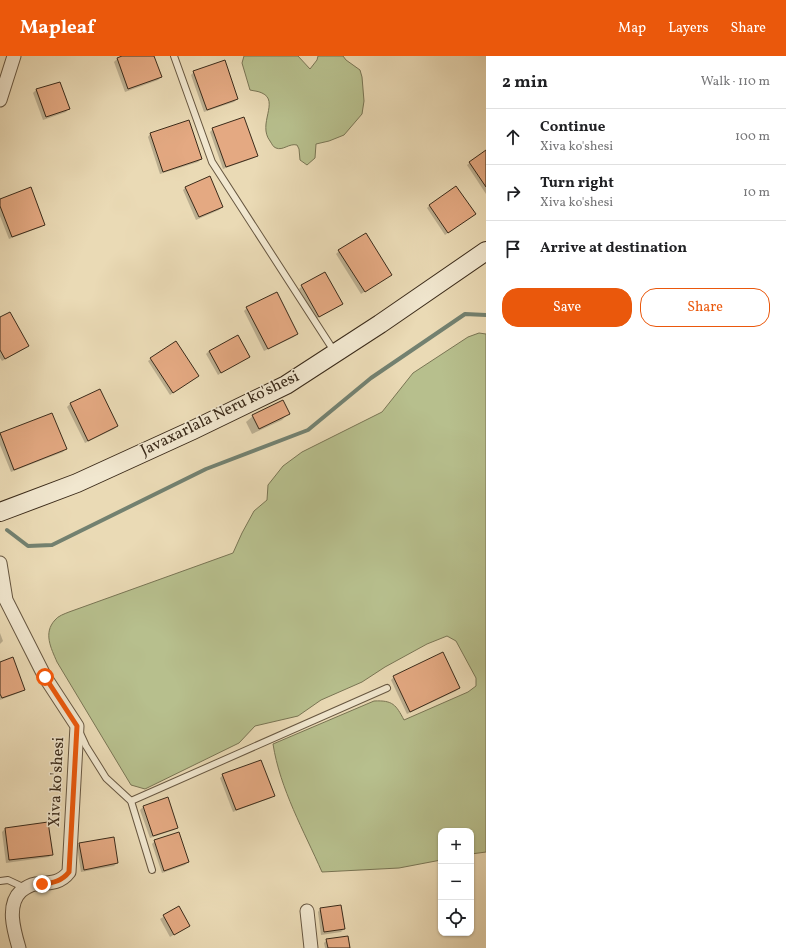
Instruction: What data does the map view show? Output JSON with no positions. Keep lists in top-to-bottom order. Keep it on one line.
{"streets":{"street":["Javaxarlala Neru ko'shesi","Xiva ko'shesi"]},"page":{"header":"Mapleaf","nav":["Map","Layers","Share"],"heading":["2 min","Walk · 110 m"],"list":[["Continue","Xiva ko'shesi","100 m"],["Turn right","Xiva ko'shesi","10 m"],"Arrive at destination"],"buttons":["Save","Share"],"map_buttons":["+","−"]}}
